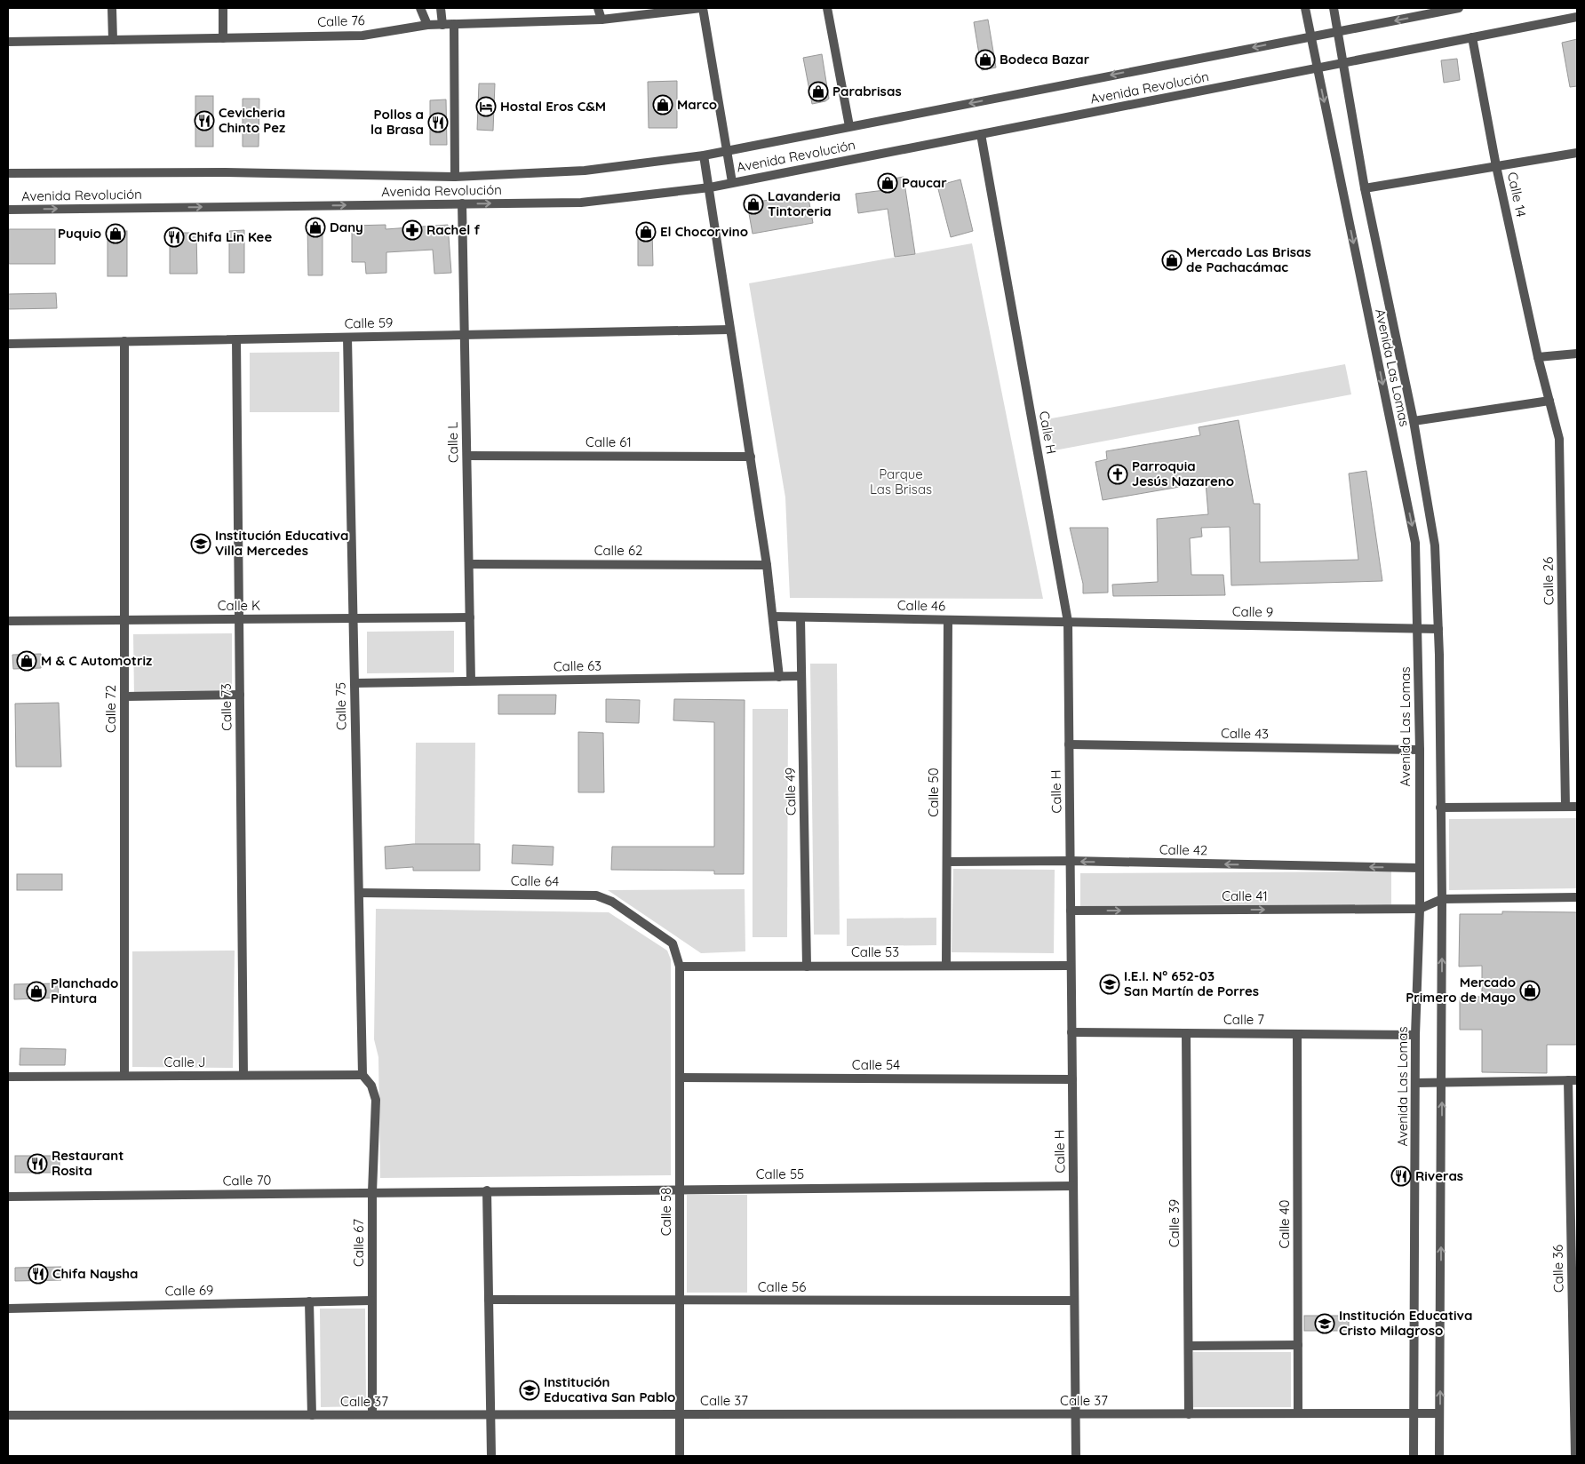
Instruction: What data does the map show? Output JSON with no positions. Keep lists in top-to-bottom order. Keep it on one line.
{"streets":{"street":["Calle 76","Avenida Revolución","Calle 14","Calle 59","Avenida Las Lomas","Calle H","Calle L","Calle 61","Calle 62","Calle 26","Calle K","Calle 46","Calle 9","Calle 63","Calle 75","Calle 73","Calle 72","Calle 43","Calle 49","Calle 50","Calle 42","Calle 64","Calle 41","Calle 53","Calle 7","Calle J","Calle 54","Calle 55","Calle 70","Calle 58","Calle 39","Calle 40","Calle 67","Calle 36","Calle 56","Calle 69","Calle 37"]},"crossings":[["Avenida Revolución","Calle 14"],["Avenida Revolución","Avenida Las Lomas"],["Avenida Revolución","Calle H"],["Avenida Revolución","Calle L"],["Calle 14","Calle 26"],["Calle 59","Calle L"],["Calle 59","Calle 75"],["Calle 59","Calle 73"],["Calle 59","Calle 72"],["Avenida Las Lomas","Calle 9"],["Avenida Las Lomas","Calle 43"],["Avenida Las Lomas","Calle 42"],["Avenida Las Lomas","Calle 41"],["Avenida Las Lomas","Calle 7"],["Avenida Las Lomas","Calle 37"],["Calle H","Calle 46"],["Calle H","Calle 9"],["Calle H","Calle 43"],["Calle H","Calle 42"],["Calle H","Calle 41"],["Calle H","Calle 53"],["Calle H","Calle 7"],["Calle H","Calle 54"],["Calle H","Calle 55"],["Calle H","Calle 56"],["Calle H","Calle 37"],["Calle L","Calle 61"],["Calle L","Calle 62"],["Calle L","Calle K"],["Calle L","Calle 63"],["Calle K","Calle 75"],["Calle K","Calle 73"],["Calle K","Calle 72"],["Calle 46","Calle 9"],["Calle 46","Calle 49"],["Calle 46","Calle 50"],["Calle 63","Calle 75"],["Calle 63","Calle 49"],["Calle 75","Calle 64"],["Calle 75","Calle J"],["Calle 75","Calle 67"],["Calle 73","Calle J"],["Calle 72","Calle J"],["Calle 49","Calle 53"],["Calle 50","Calle 42"],["Calle 50","Calle 53"],["Calle 64","Calle 53"],["Calle 64","Calle 58"],["Calle 53","Calle 58"],["Calle 7","Calle 39"],["Calle 7","Calle 40"],["Calle J","Calle 67"],["Calle 54","Calle 58"],["Calle 55","Calle 70"],["Calle 55","Calle 58"],["Calle 70","Calle 67"],["Calle 58","Calle 56"],["Calle 58","Calle 37"],["Calle 39","Calle 37"],["Calle 40","Calle 37"],["Calle 67","Calle 69"],["Calle 67","Calle 37"]],"one_way":["Calle 42","Calle 41"],"parks":["Parque Las Brisas"],"places":{"shop":["Bodeca Bazar","Parabrisas","Marco","Paucar","Lavanderia Tintoreria","Dany","El Chocorvino","Puquio","Mercado Las Brisas de Pachacámac","M & C Automotriz","Mercado Primero de Mayo","Planchado Pintura"],"hotel":["Hostal Eros C&M"],"restaurant":["Cevicheria Chinto Pez","Pollos a la Brasa","Chifa Lin Kee","Restaurant Rosita","Riveras","Chifa Naysha"],"pharmacy":["Rachel f"],"church":["Parroquia Jesús Nazareno"],"school or university":["Institución Educativa Villa Mercedes","I.E.I. N° 652-03 San Martín de Porres","Institución Educativa Cristo Milagroso","Institución Educativa San Pablo"]}}
